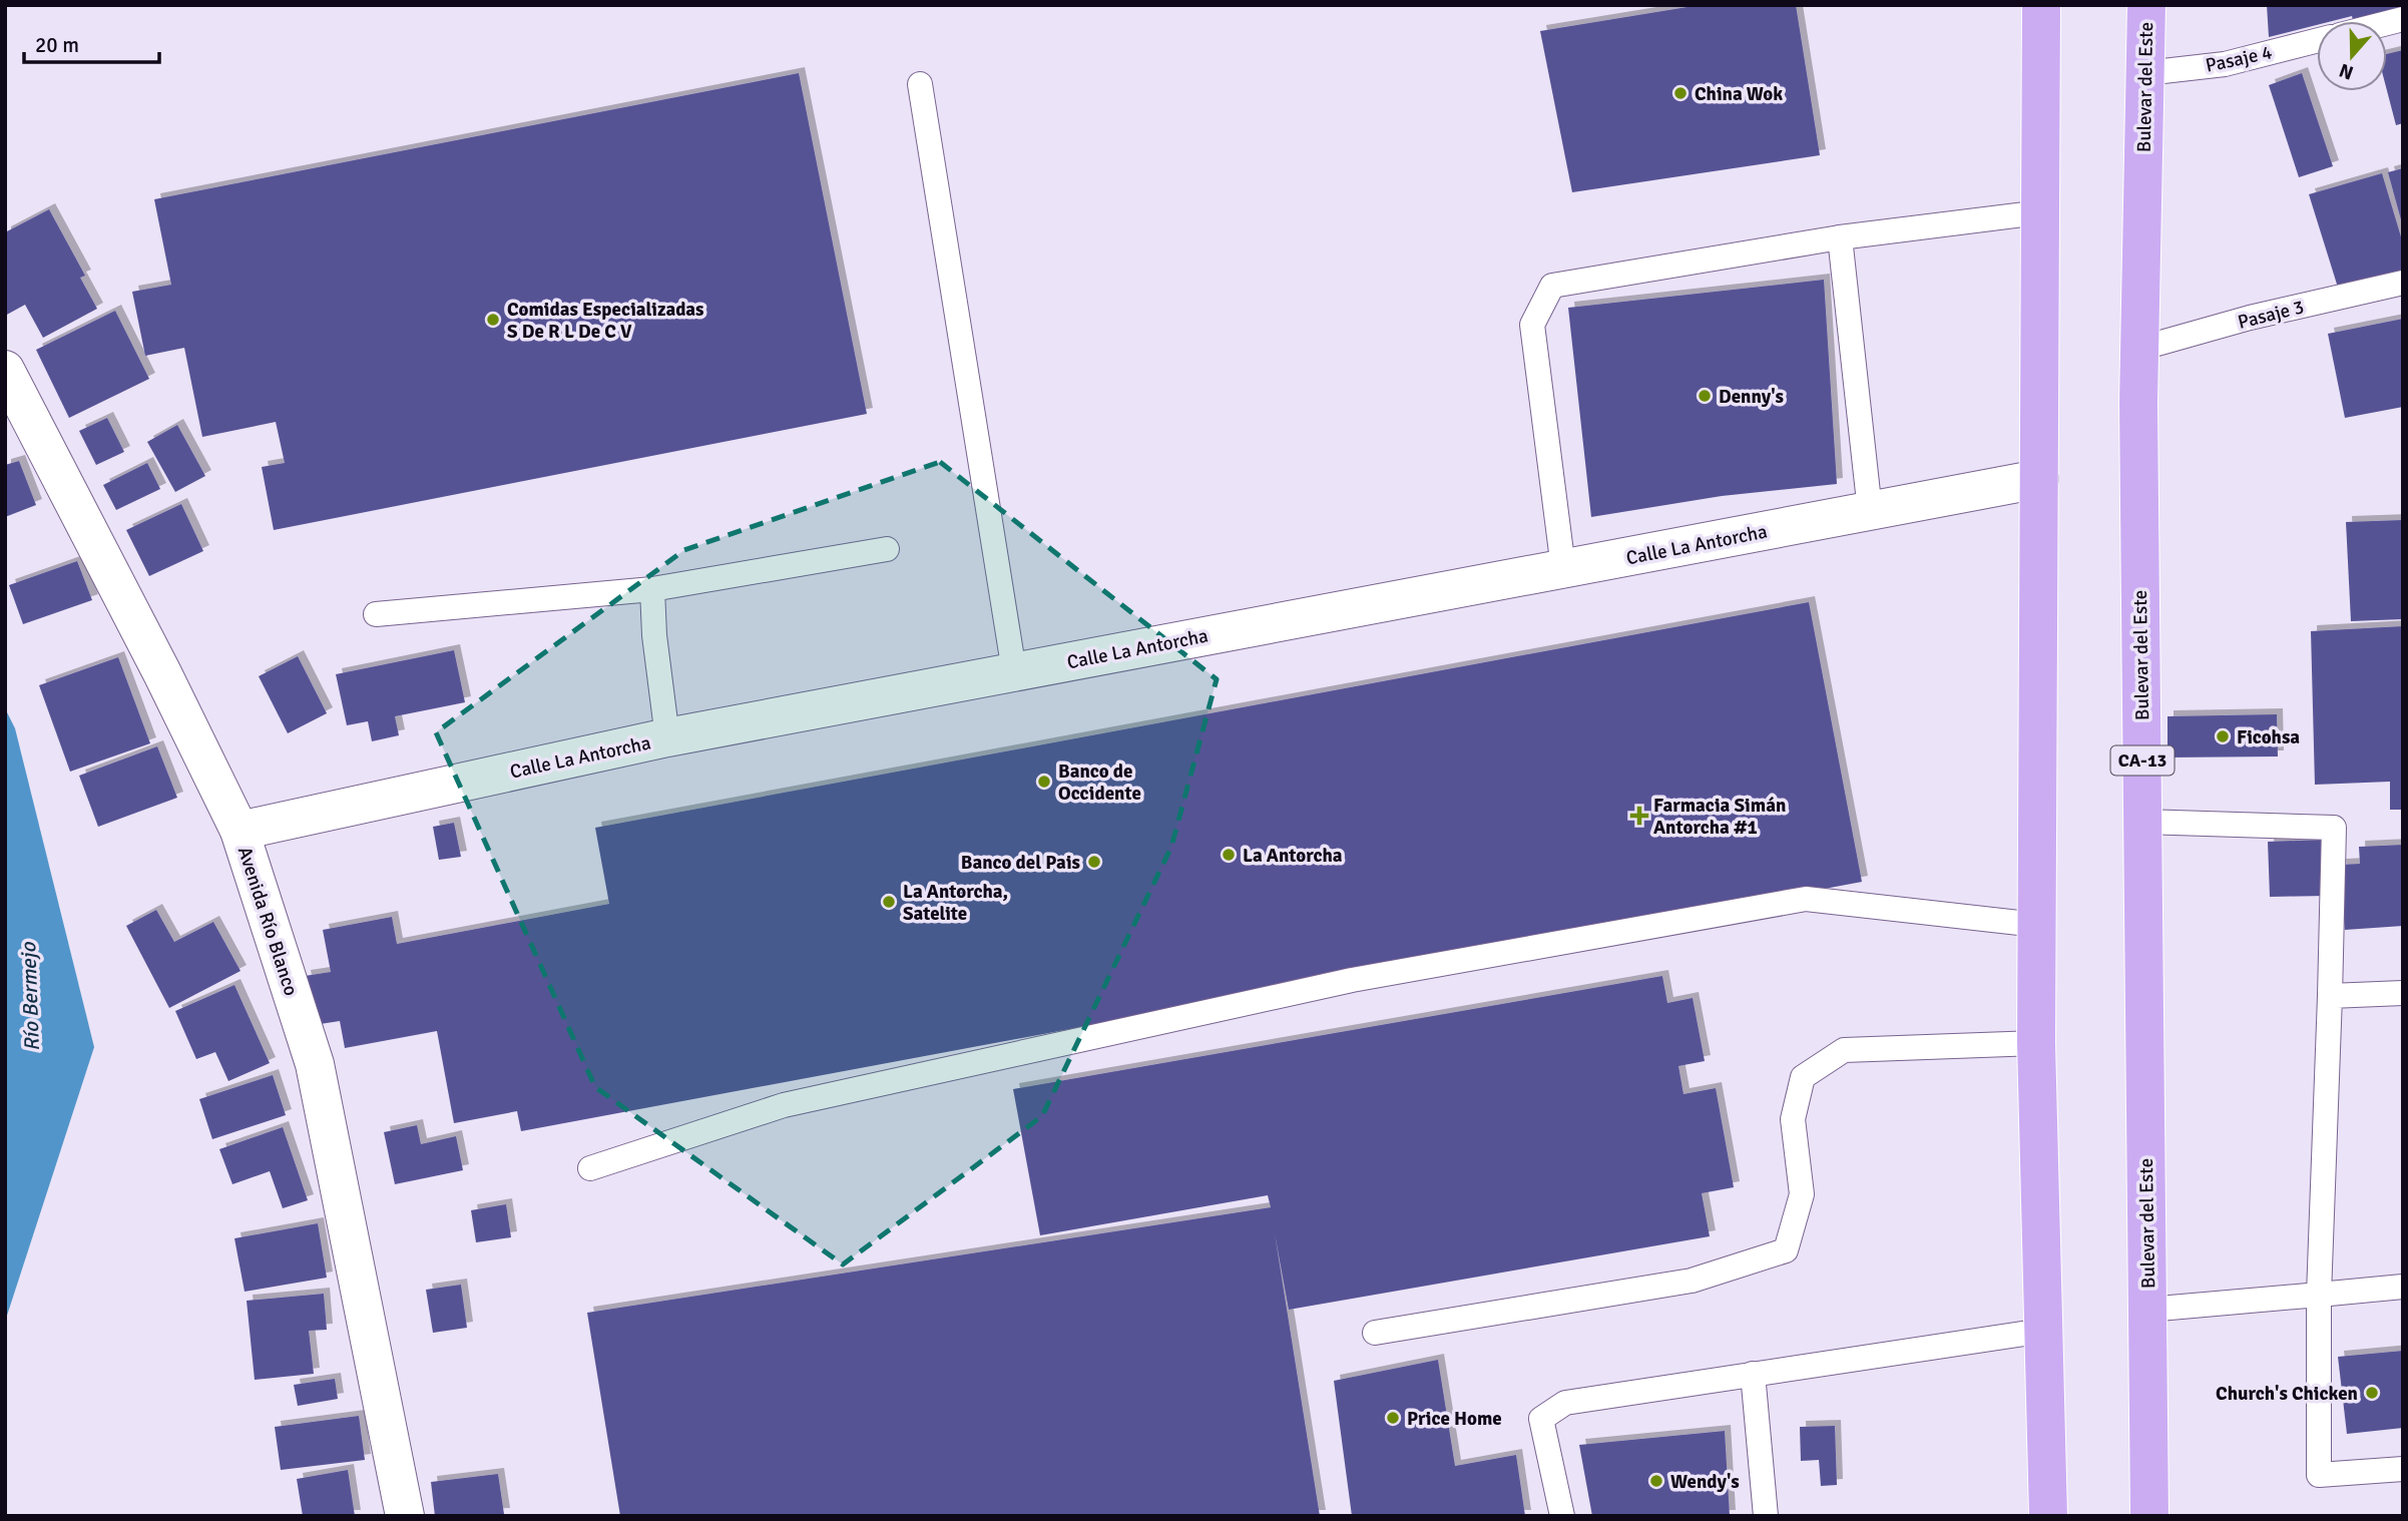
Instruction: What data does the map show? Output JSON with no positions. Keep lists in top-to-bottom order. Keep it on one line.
{"streets":{"highway":["Bulevar del Este","CA-13"],"street":["Calle La Antorcha","Avenida Río Blanco"],"lane":["Pasaje 4","Pasaje 3"]},"crossings":[["Pasaje 4","Bulevar del Este"],["Bulevar del Este","Pasaje 3"],["Calle La Antorcha","Avenida Río Blanco"]],"water":["Río Bermejo"],"places":{"other":["China Wok","Comidas Especializadas S De R L De C V","Denny's","Ficohsa","Banco de Occidente","La Antorcha","Banco del Pais","La Antorcha, Satelite","Church's Chicken","Price Home","Wendy's"],"health":["Farmacia Simán Antorcha #1"]},"scale_bar":"20 m","north":"bottom"}
